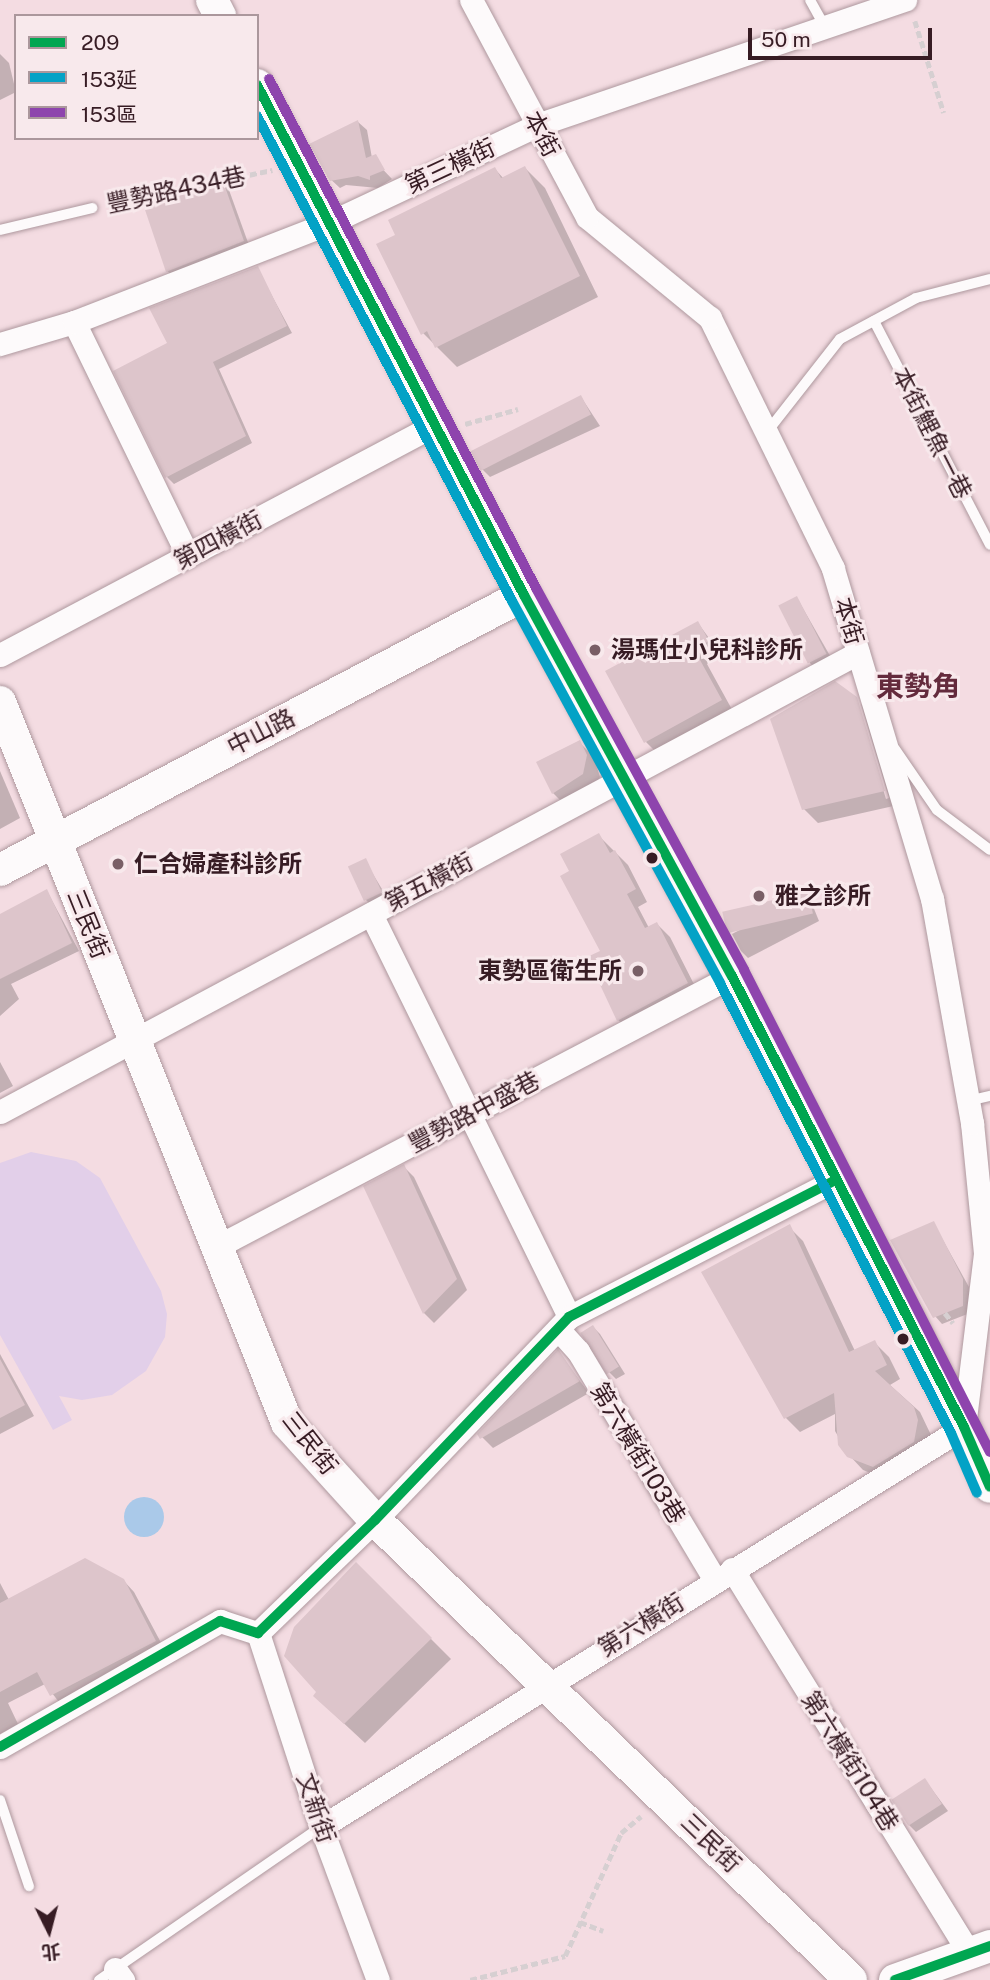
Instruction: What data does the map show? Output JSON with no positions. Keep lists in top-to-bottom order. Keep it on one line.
{"streets":{"street":["本街","第三橫街","第四橫街","中山路","第五橫街","三民街","豐勢路中盛巷","第六橫街103巷","第六橫街","第六橫街104巷","文新街"],"lane":["本街鯉魚一巷"],"path":["豐勢路434巷"]},"crossings":[["本街","第三橫街"],["本街","第五橫街"],["本街","第六橫街"],["中山路","三民街"],["第五橫街","三民街"],["第五橫街","第六橫街103巷"],["三民街","豐勢路中盛巷"],["三民街","第六橫街"],["豐勢路中盛巷","第六橫街103巷"],["第六橫街103巷","第六橫街"],["第六橫街103巷","第六橫街104巷"],["第六橫街","第六橫街104巷"],["第六橫街","文新街"]],"districts":["東勢角"],"places":["湯瑪仕小兒科診所","仁合婦產科診所","雅之診所","東勢區衛生所"],"lines":["transit line 153區","transit line 209","transit line 153延"],"legend":["209","153延","153區"],"scale_bar":"50 m","north":"bottom"}
